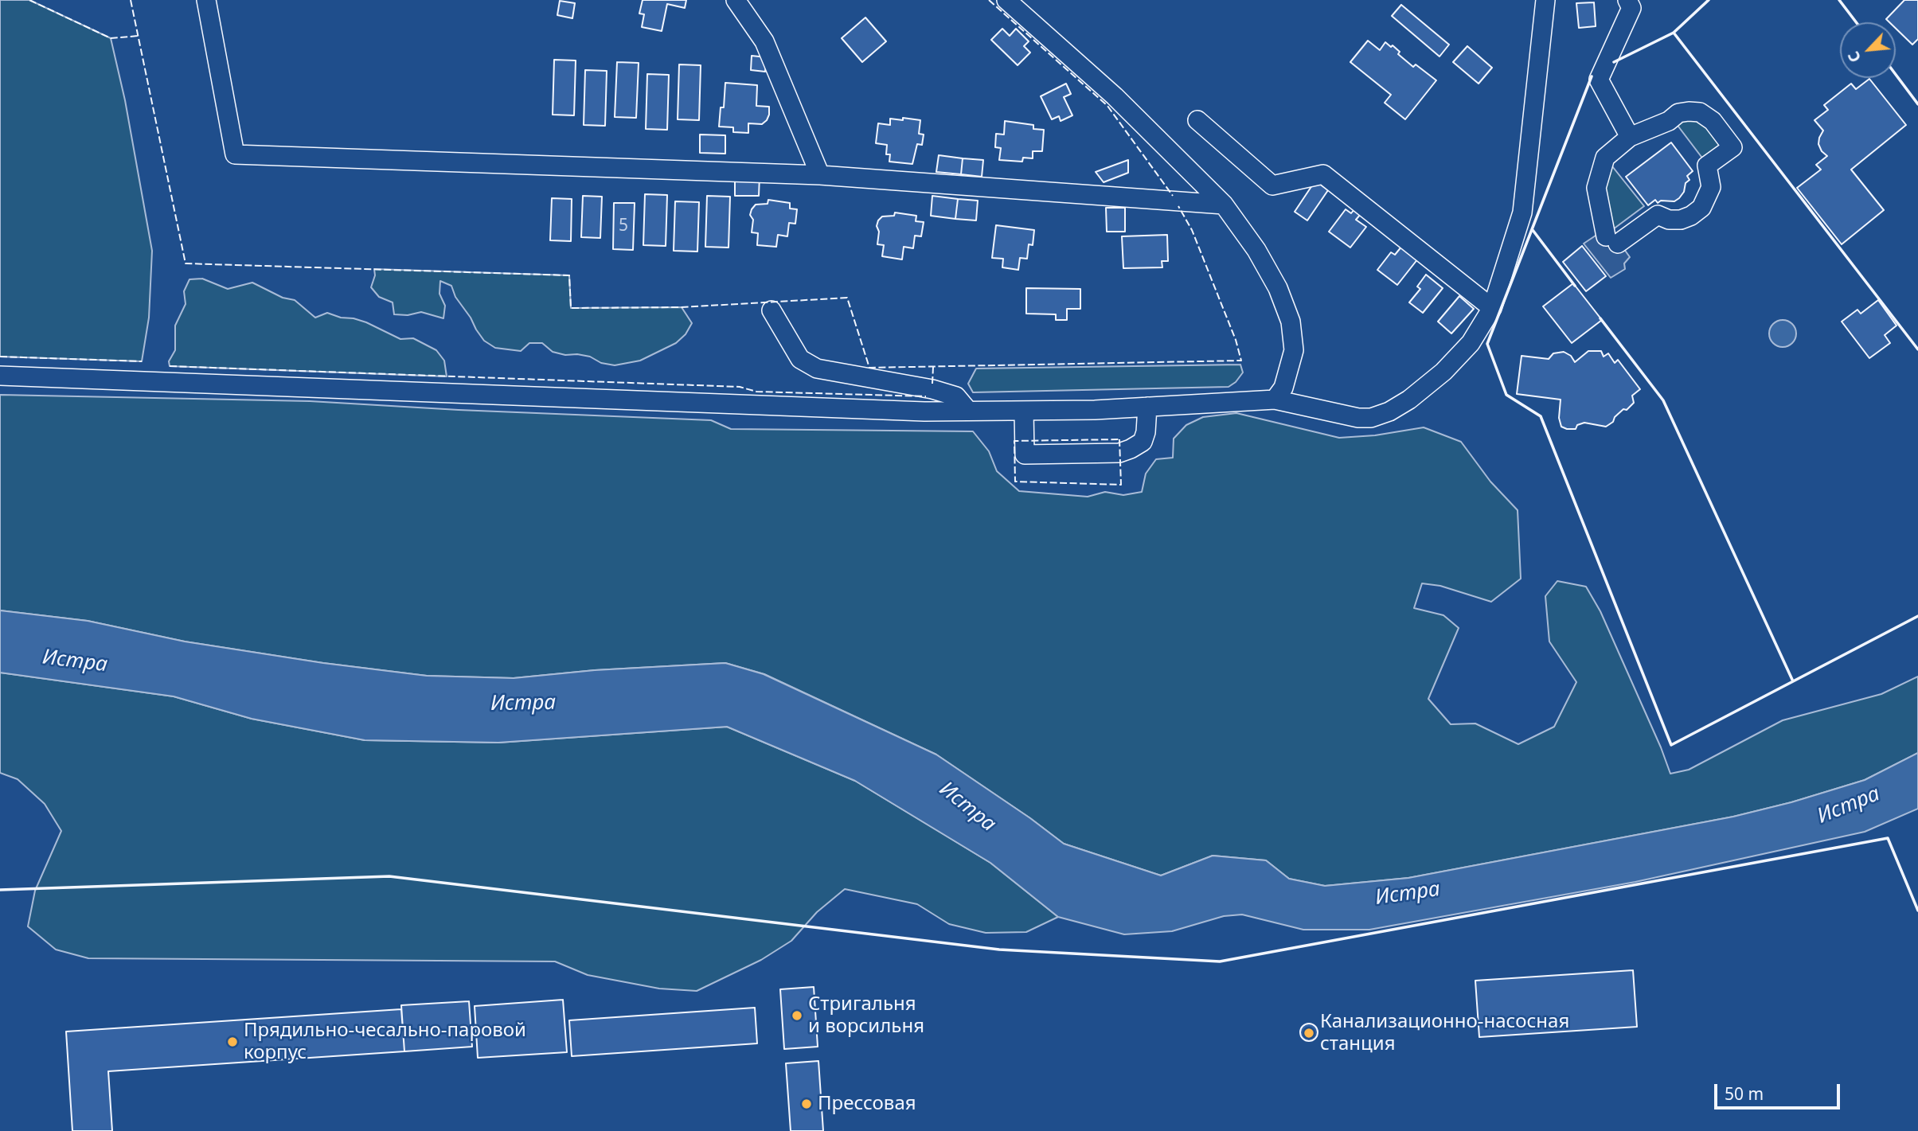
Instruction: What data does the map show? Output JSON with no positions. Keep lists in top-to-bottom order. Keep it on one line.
{"water":["Истра"],"places":["Стригальня и ворсильня","Канализационно-насосная станция","Прядильно-чесально-паровой корпус","Прессовая"],"house_numbers":["5"],"scale_bar":"50 m","north":"bottom left"}
